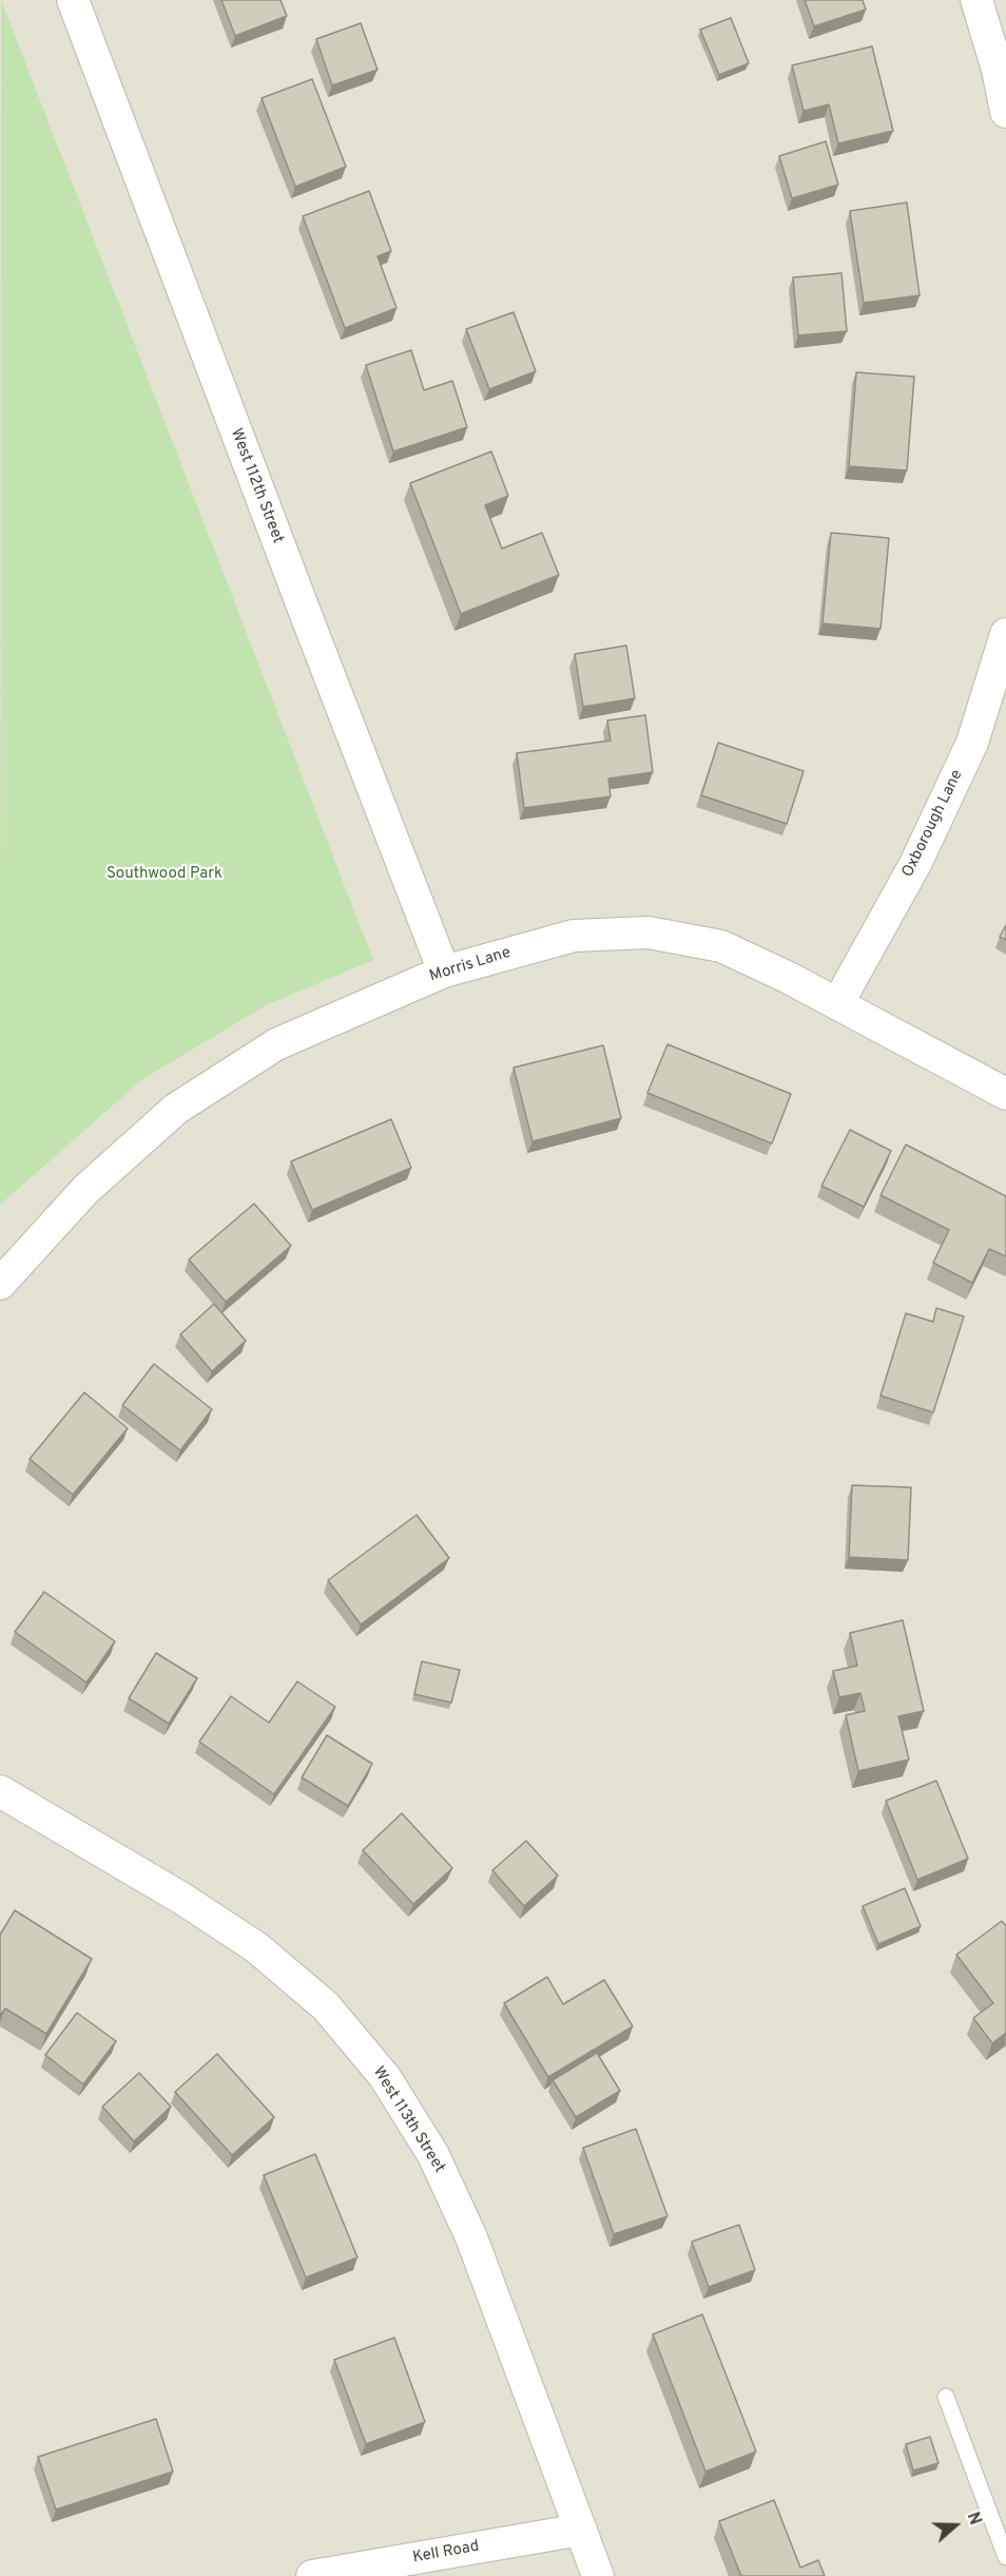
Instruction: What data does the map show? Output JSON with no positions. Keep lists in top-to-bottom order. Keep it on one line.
{"streets":{"street":["West 112th Street","Oxborough Lane","Morris Lane","West 113th Street","Kell Road"]},"crossings":[["West 112th Street","Morris Lane"],["Oxborough Lane","Morris Lane"],["West 113th Street","Kell Road"]],"parks":["Southwood Park"],"north":"right"}
